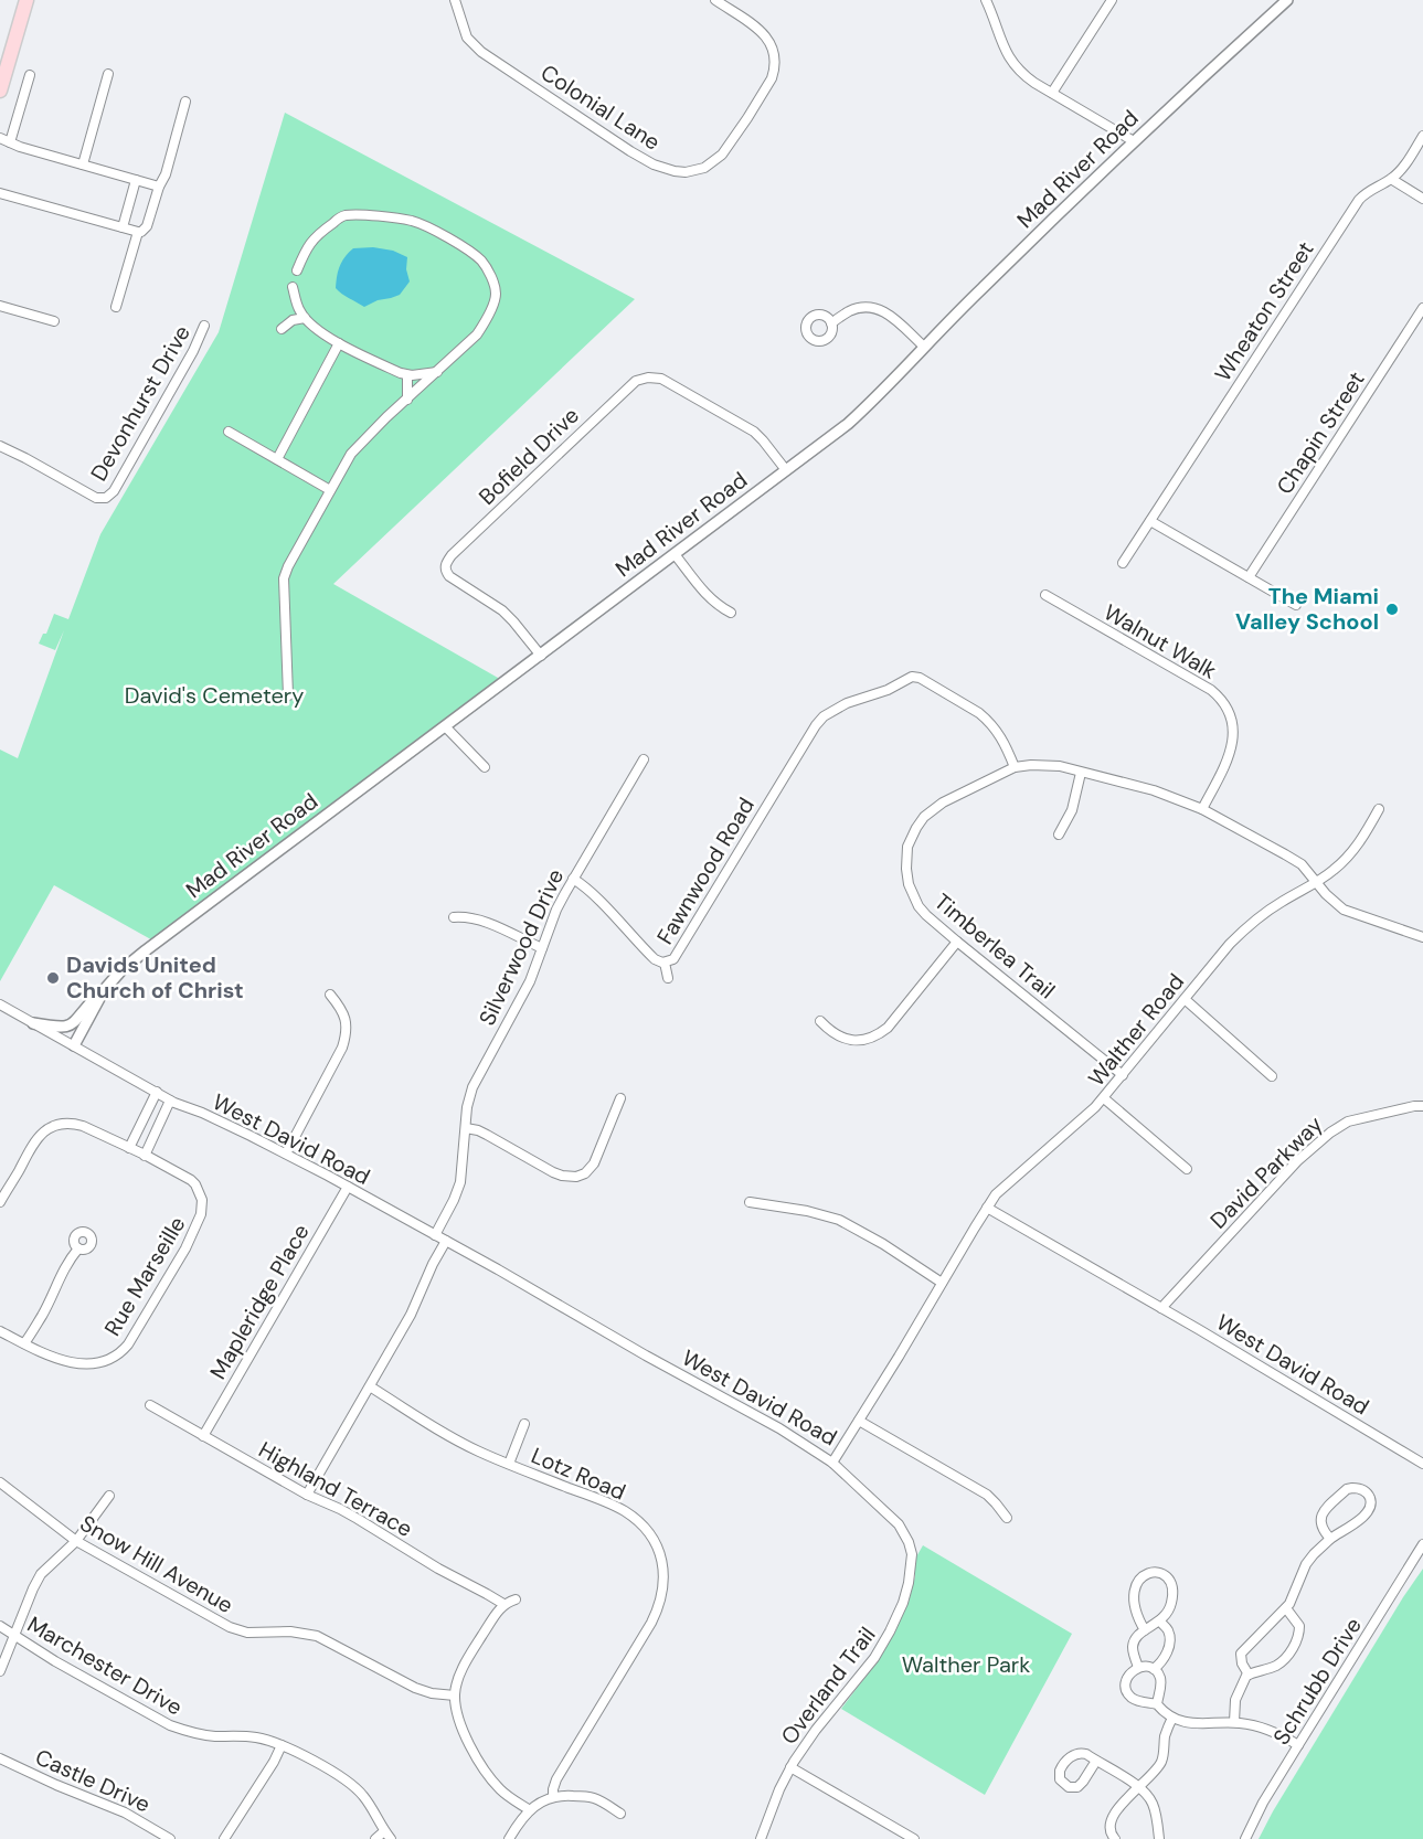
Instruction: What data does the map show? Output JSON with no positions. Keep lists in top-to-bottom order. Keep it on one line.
{"streets":{"street":["Colonial Lane","Mad River Road","Wheaton Street","Devonhurst Drive","Chapin Street","Bofield Drive","Walnut Walk","Fawnwood Road","Timberlea Trail","Silverwood Drive","Walther Road","West David Road","David Parkway","Rue Marseille","Mapleridge Place","Lotz Road","Highland Terrace","Snow Hill Avenue","Marchester Drive","Schrubb Drive","Overland Trail","Castle Drive"]},"crossings":[["Mad River Road","Bofield Drive"],["Mad River Road","West David Road"],["Walnut Walk","Timberlea Trail"],["Fawnwood Road","Timberlea Trail"],["Fawnwood Road","Silverwood Drive"],["Timberlea Trail","Walther Road"],["Silverwood Drive","West David Road"],["Walther Road","West David Road"],["West David Road","David Parkway"],["West David Road","Mapleridge Place"],["West David Road","Overland Trail"],["Mapleridge Place","Highland Terrace"]],"parks":["David's Cemetery","Walther Park"],"places":["The Miami Valley School","Davids United Church of Christ"]}
